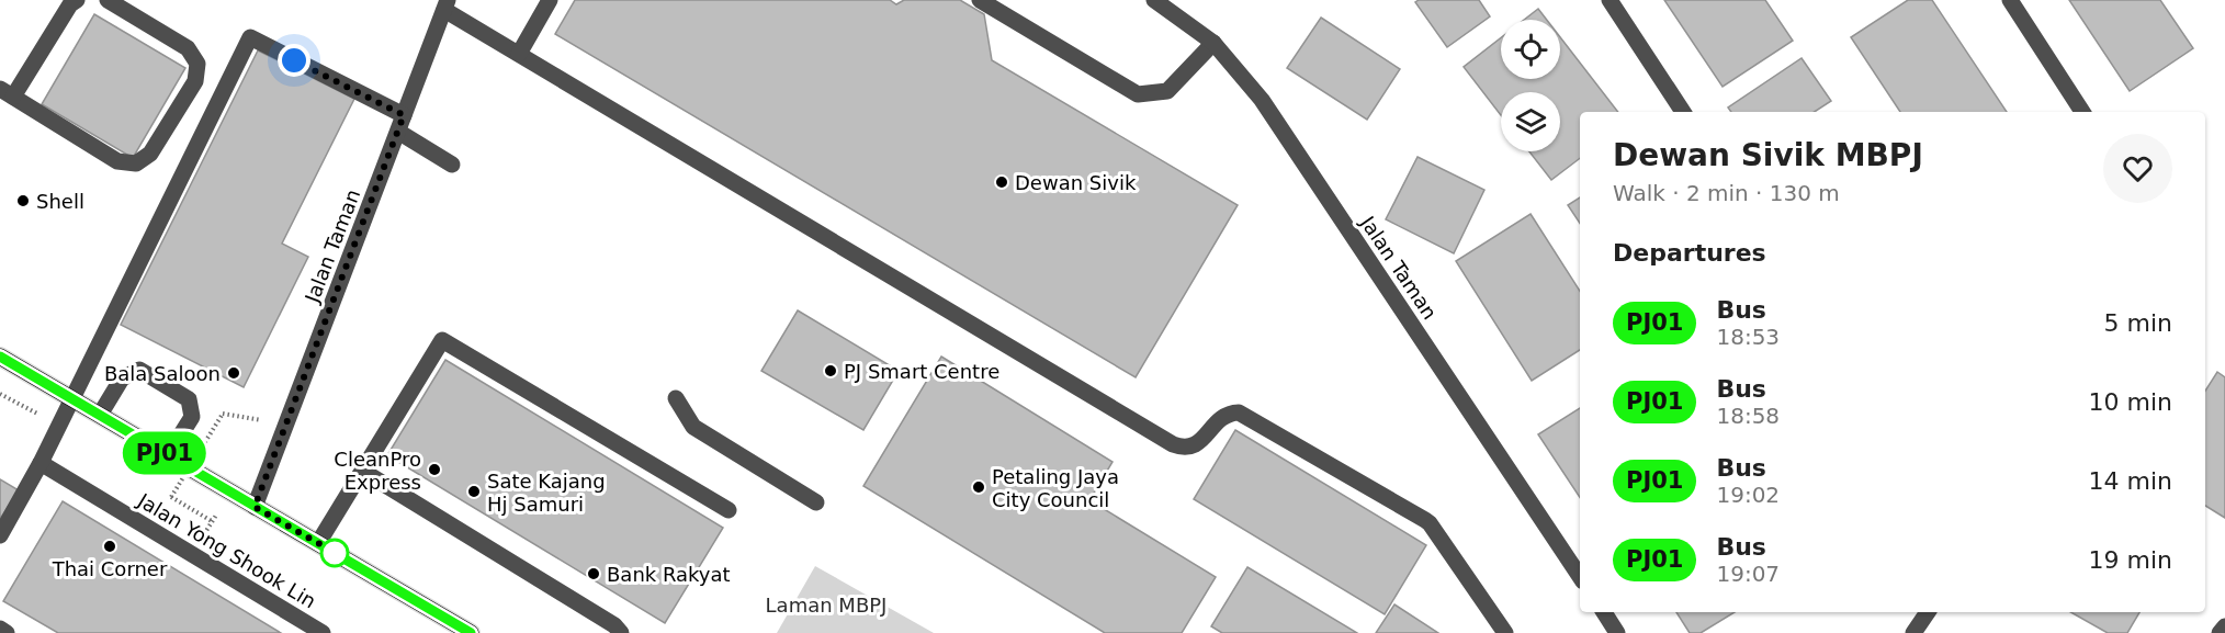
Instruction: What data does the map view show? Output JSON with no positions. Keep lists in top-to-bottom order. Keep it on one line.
{"streets":{"street":["Jalan Taman","Jalan Yong Shook Lin"]},"parks":["Laman MBPJ"],"places":["Dewan Sivik","Shell","PJ Smart Centre","Bala Saloon","CleanPro Express","Petaling Jaya City Council","Sate Kajang Hj Samuri","Thai Corner","Bank Rakyat"],"lines":["bus line PJ01"],"page":{"on_map":"PJ01","heading":[["Dewan Sivik MBPJ","Walk · 2 min · 130 m"],"Departures"],"list":[{"mark":"PJ01","name":"Bus","note":"18:53","value":"5 min"},{"mark":"PJ01","name":"Bus","note":"18:58","value":"10 min"},{"mark":"PJ01","name":"Bus","note":"19:02","value":"14 min"},{"mark":"PJ01","name":"Bus","note":"19:07","value":"19 min"}]}}
